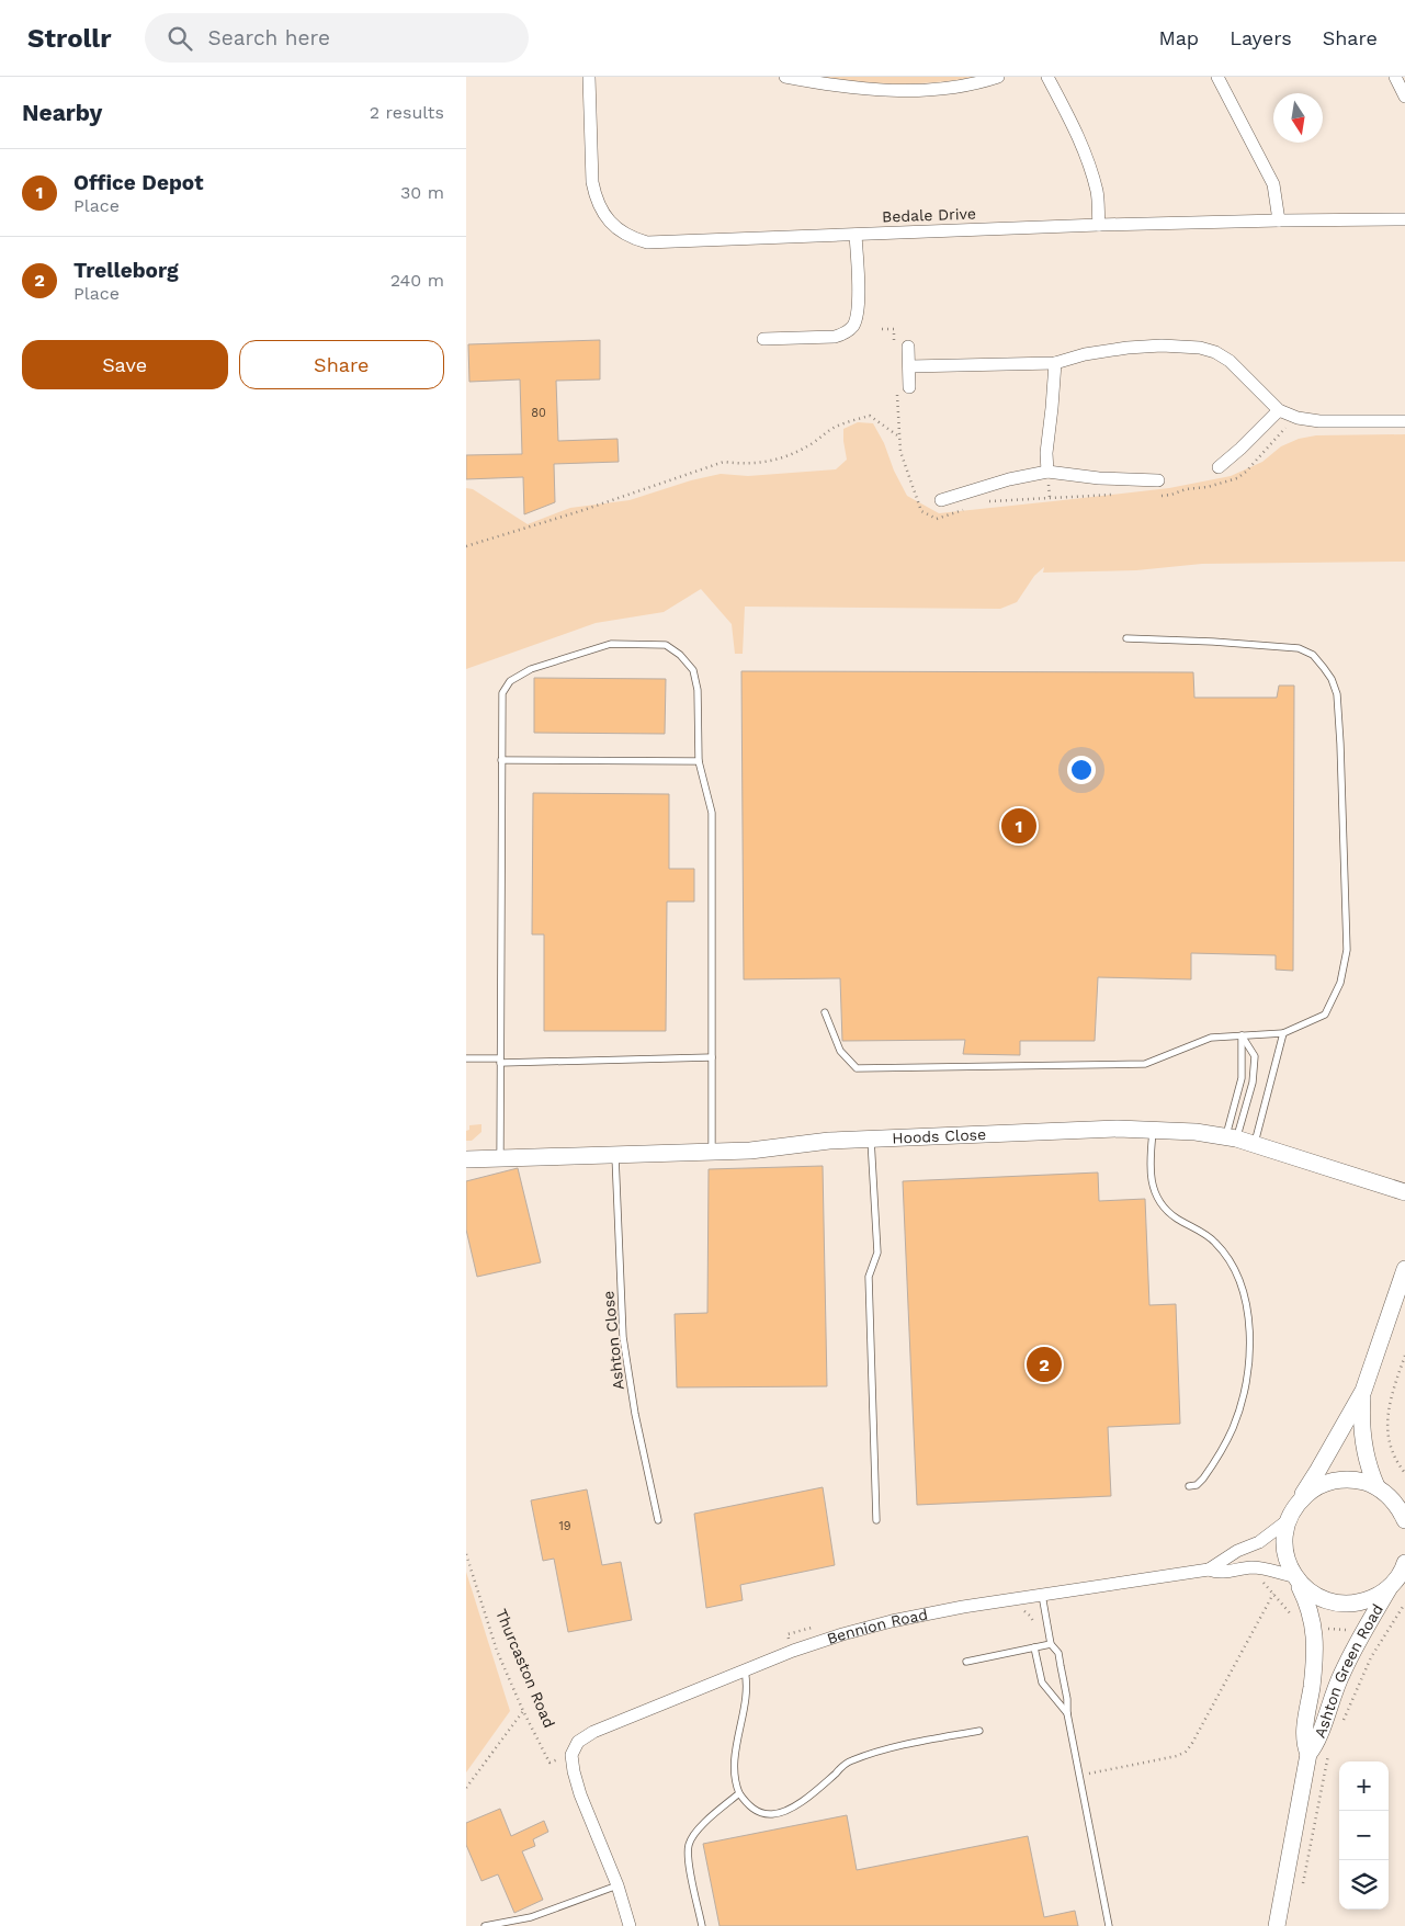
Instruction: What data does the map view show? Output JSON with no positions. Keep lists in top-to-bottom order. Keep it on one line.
{"streets":{"street":["Bedale Drive","Hoods Close","Bennion Road","Ashton Green Road"],"lane":["Ashton Close"],"path":["Thurcaston Road"]},"crossings":[["Hoods Close","Ashton Close"],["Bennion Road","Ashton Green Road"]],"house_numbers":["80","19"],"north":"bottom","page":{"header":"Strollr","search":"Search here","nav":["Map","Layers","Share"],"heading":["Nearby","2 results"],"list":[{"mark":"1","name":"Office Depot","note":"Place","value":"30 m"},{"mark":"2","name":"Trelleborg","note":"Place","value":"240 m"}],"buttons":["Save","Share"],"pins":["1","2"],"map_buttons":["+","−"]}}
